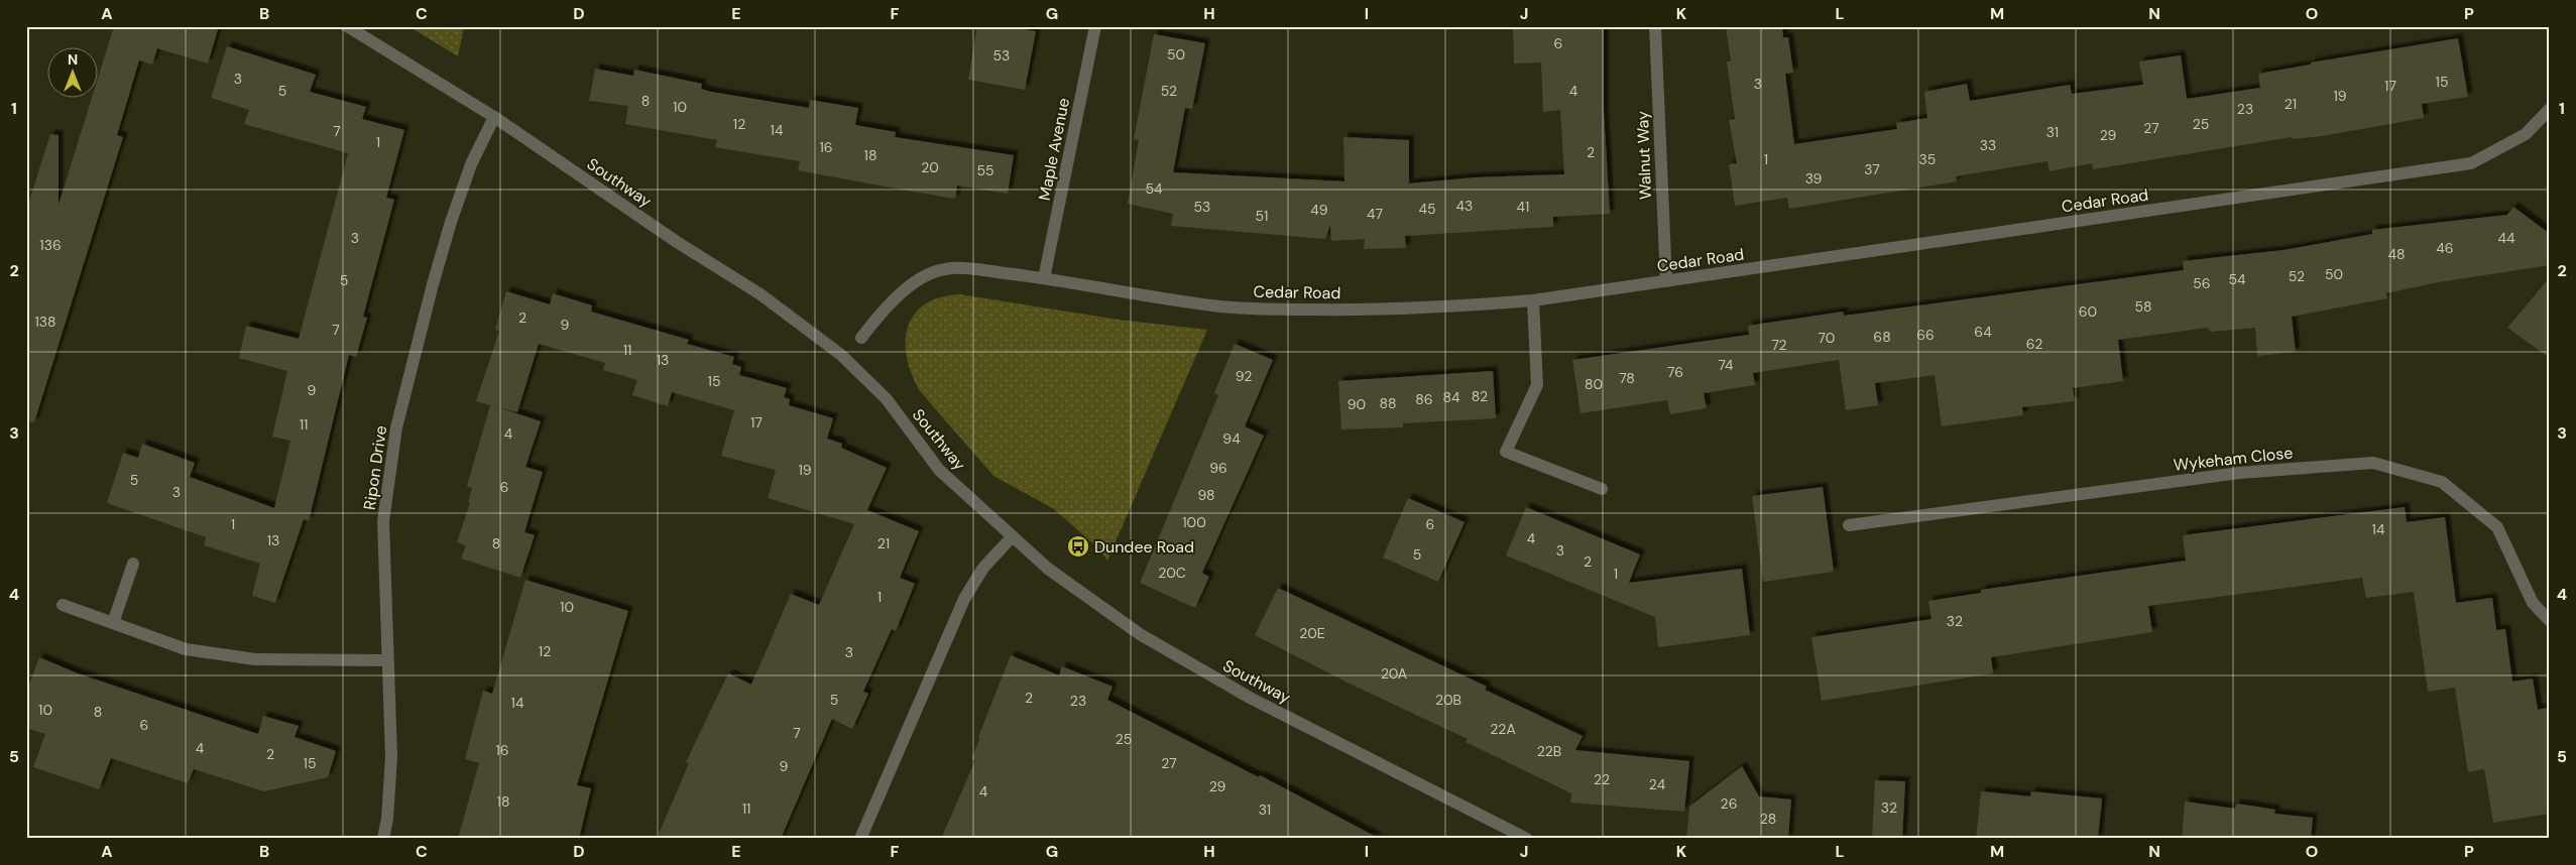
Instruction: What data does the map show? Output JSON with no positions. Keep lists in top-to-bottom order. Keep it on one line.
{"streets":{"street":["Maple Avenue","Walnut Way","Southway","Cedar Road","Wykeham Close","Ripon Drive"]},"crossings":[["Maple Avenue","Cedar Road"],["Walnut Way","Cedar Road"],["Southway","Ripon Drive"]],"places":{"bus stop":["Dundee Road"]},"house_numbers":["6","50","53","3","15","3","17","5","52","4","19","8","21","10","23","12","25","27","14","7","31","29","1","33","16","2","18","1","35","20","37","55","39","54","43","53","41","45","49","47","51","3","44","136","46","48","50","52","54","5","56","58","60","2","138","9","7","64","66","68","70","62","72","11","13","74","76","92","78","15","80","9","82","84","86","88","90","17","11","4","94","96","19","5","6","3","98","100","1","6","14","4","13","8","21","3","5","2","20C","1","1","10","32","20E","12","3","20A","2","5","20B","23","14","10","8","6","22A","7","25","4","16","22B","2","15","27","9","22","24","29","4","18","26","32","11","31","28"],"north":"top","grid":{"columns":["A","B","C","D","E","F","G","H","I","J","K","L","M","N","O","P"],"rows":["1","2","3","4","5"]}}
